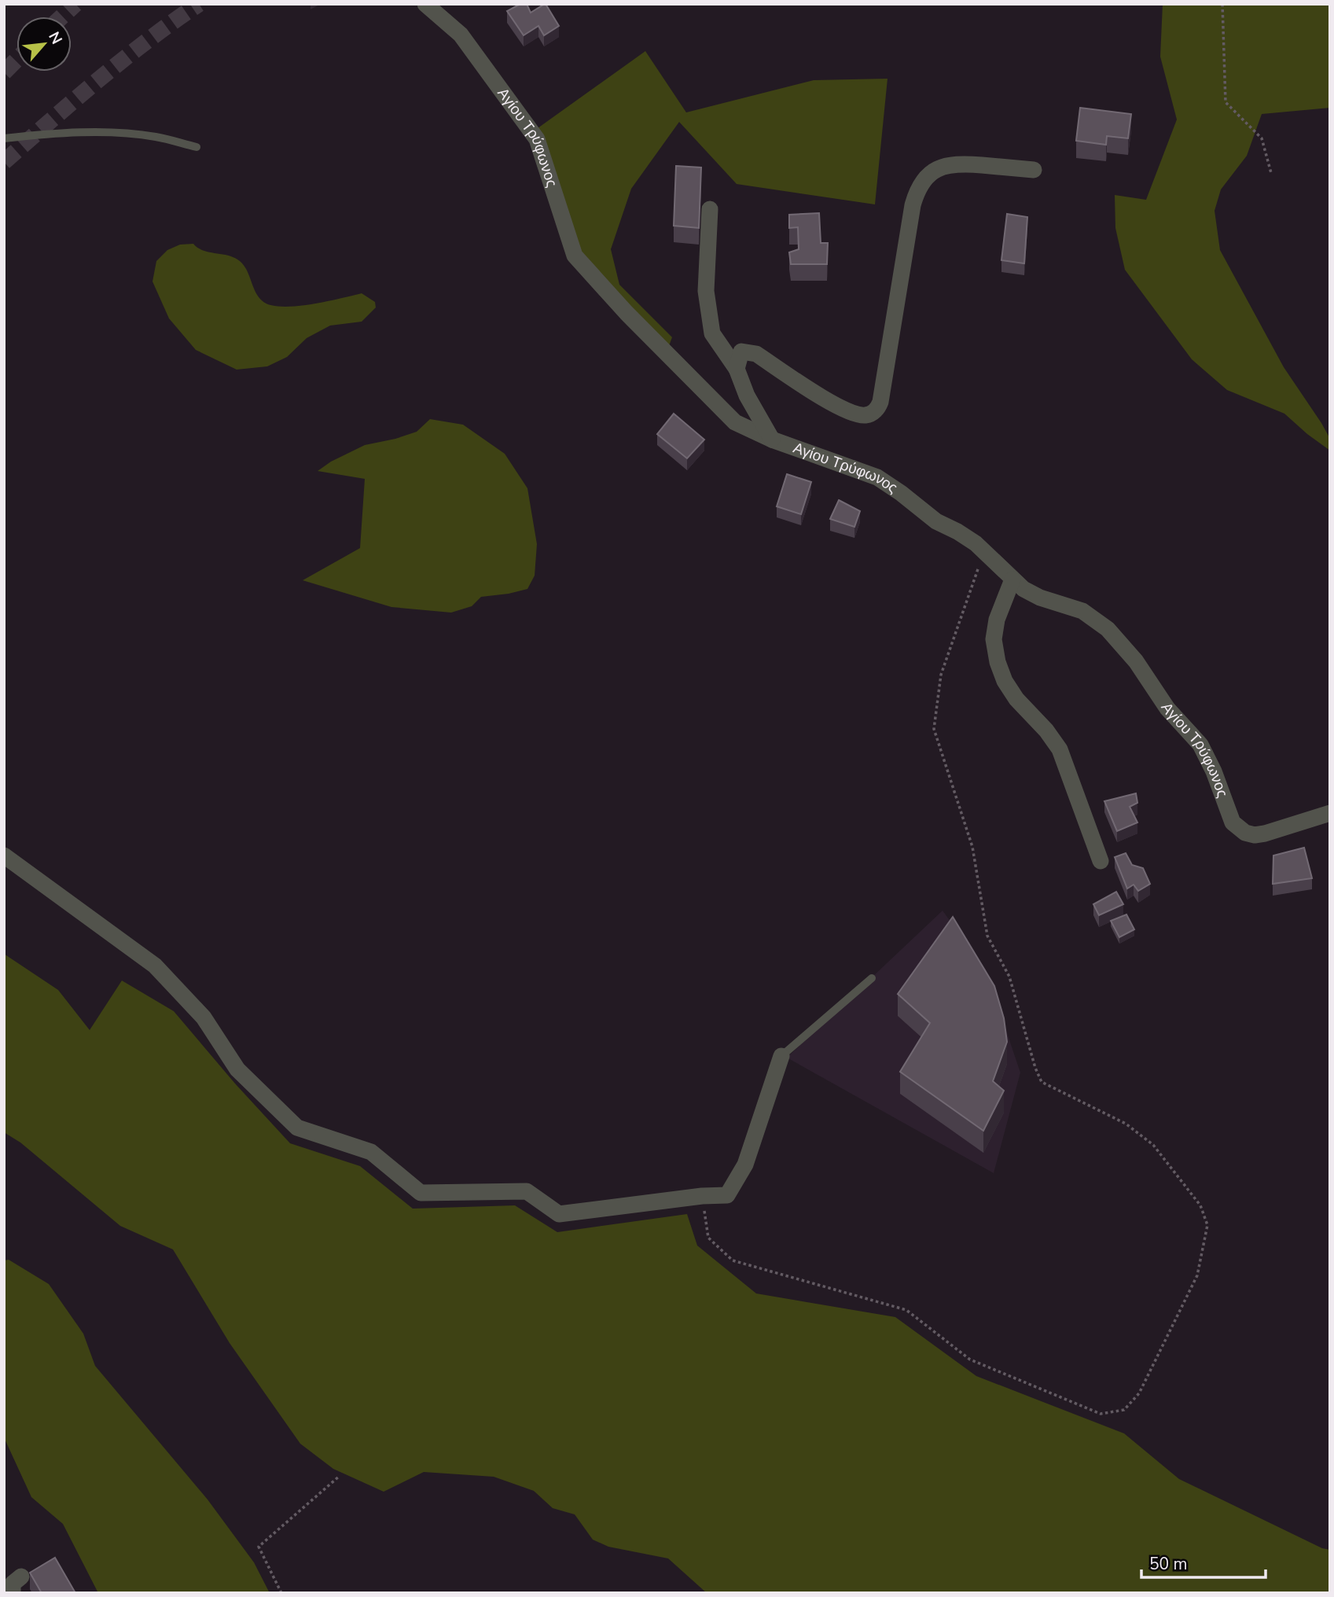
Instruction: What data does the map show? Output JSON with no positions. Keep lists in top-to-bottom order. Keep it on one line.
{"streets":{"street":["Αγίου Τρύφωνος"]},"scale_bar":"50 m","north":"top right"}
